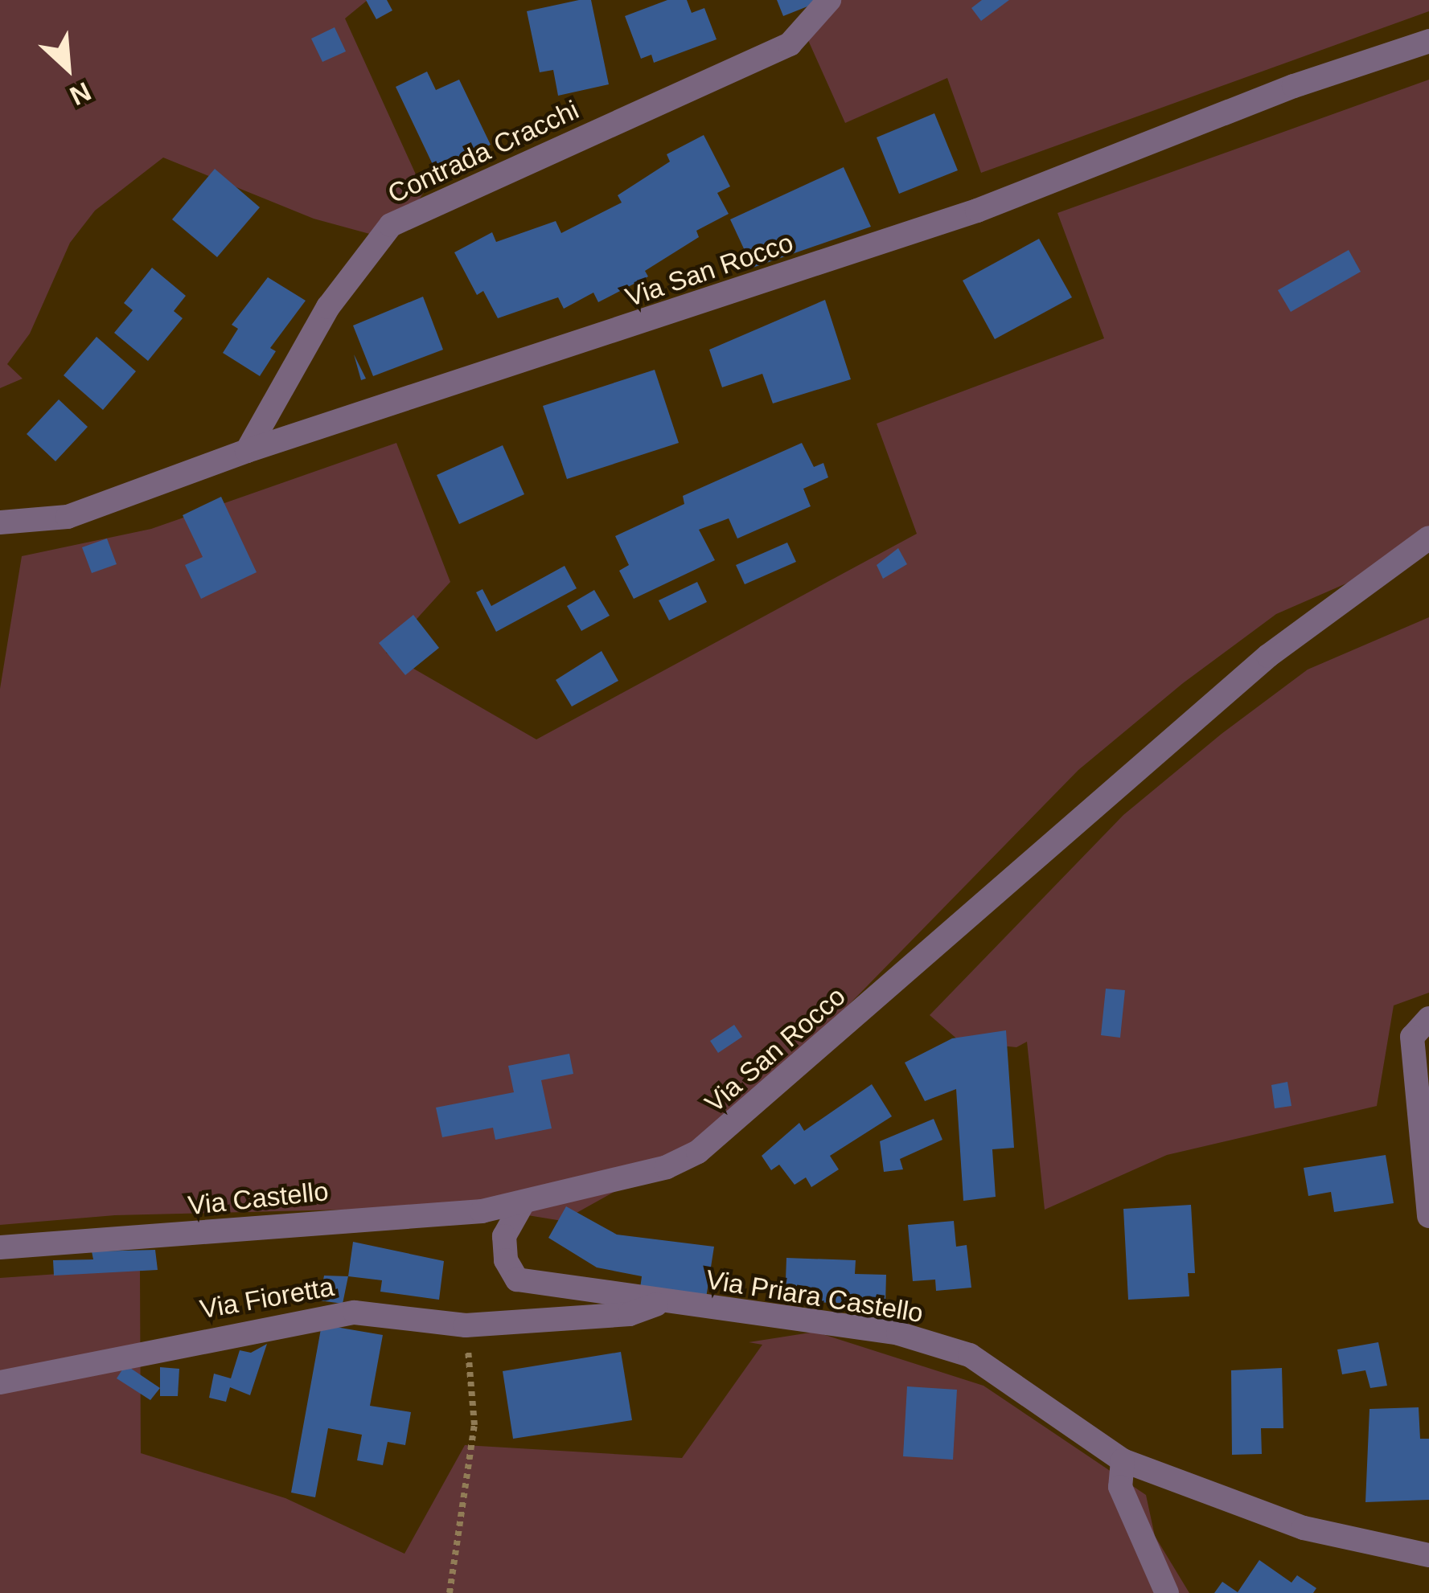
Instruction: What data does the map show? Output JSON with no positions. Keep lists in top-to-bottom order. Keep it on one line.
{"streets":{"street":["Contrada Cracchi","Via San Rocco","Via Castello","Via Priara Castello","Via Fioretta"]},"crossings":[["Contrada Cracchi","Via San Rocco"],["Via San Rocco","Via Castello"],["Via San Rocco","Via Priara Castello"],["Via Castello","Via Priara Castello"],["Via Priara Castello","Via Fioretta"]],"north":"bottom right"}
